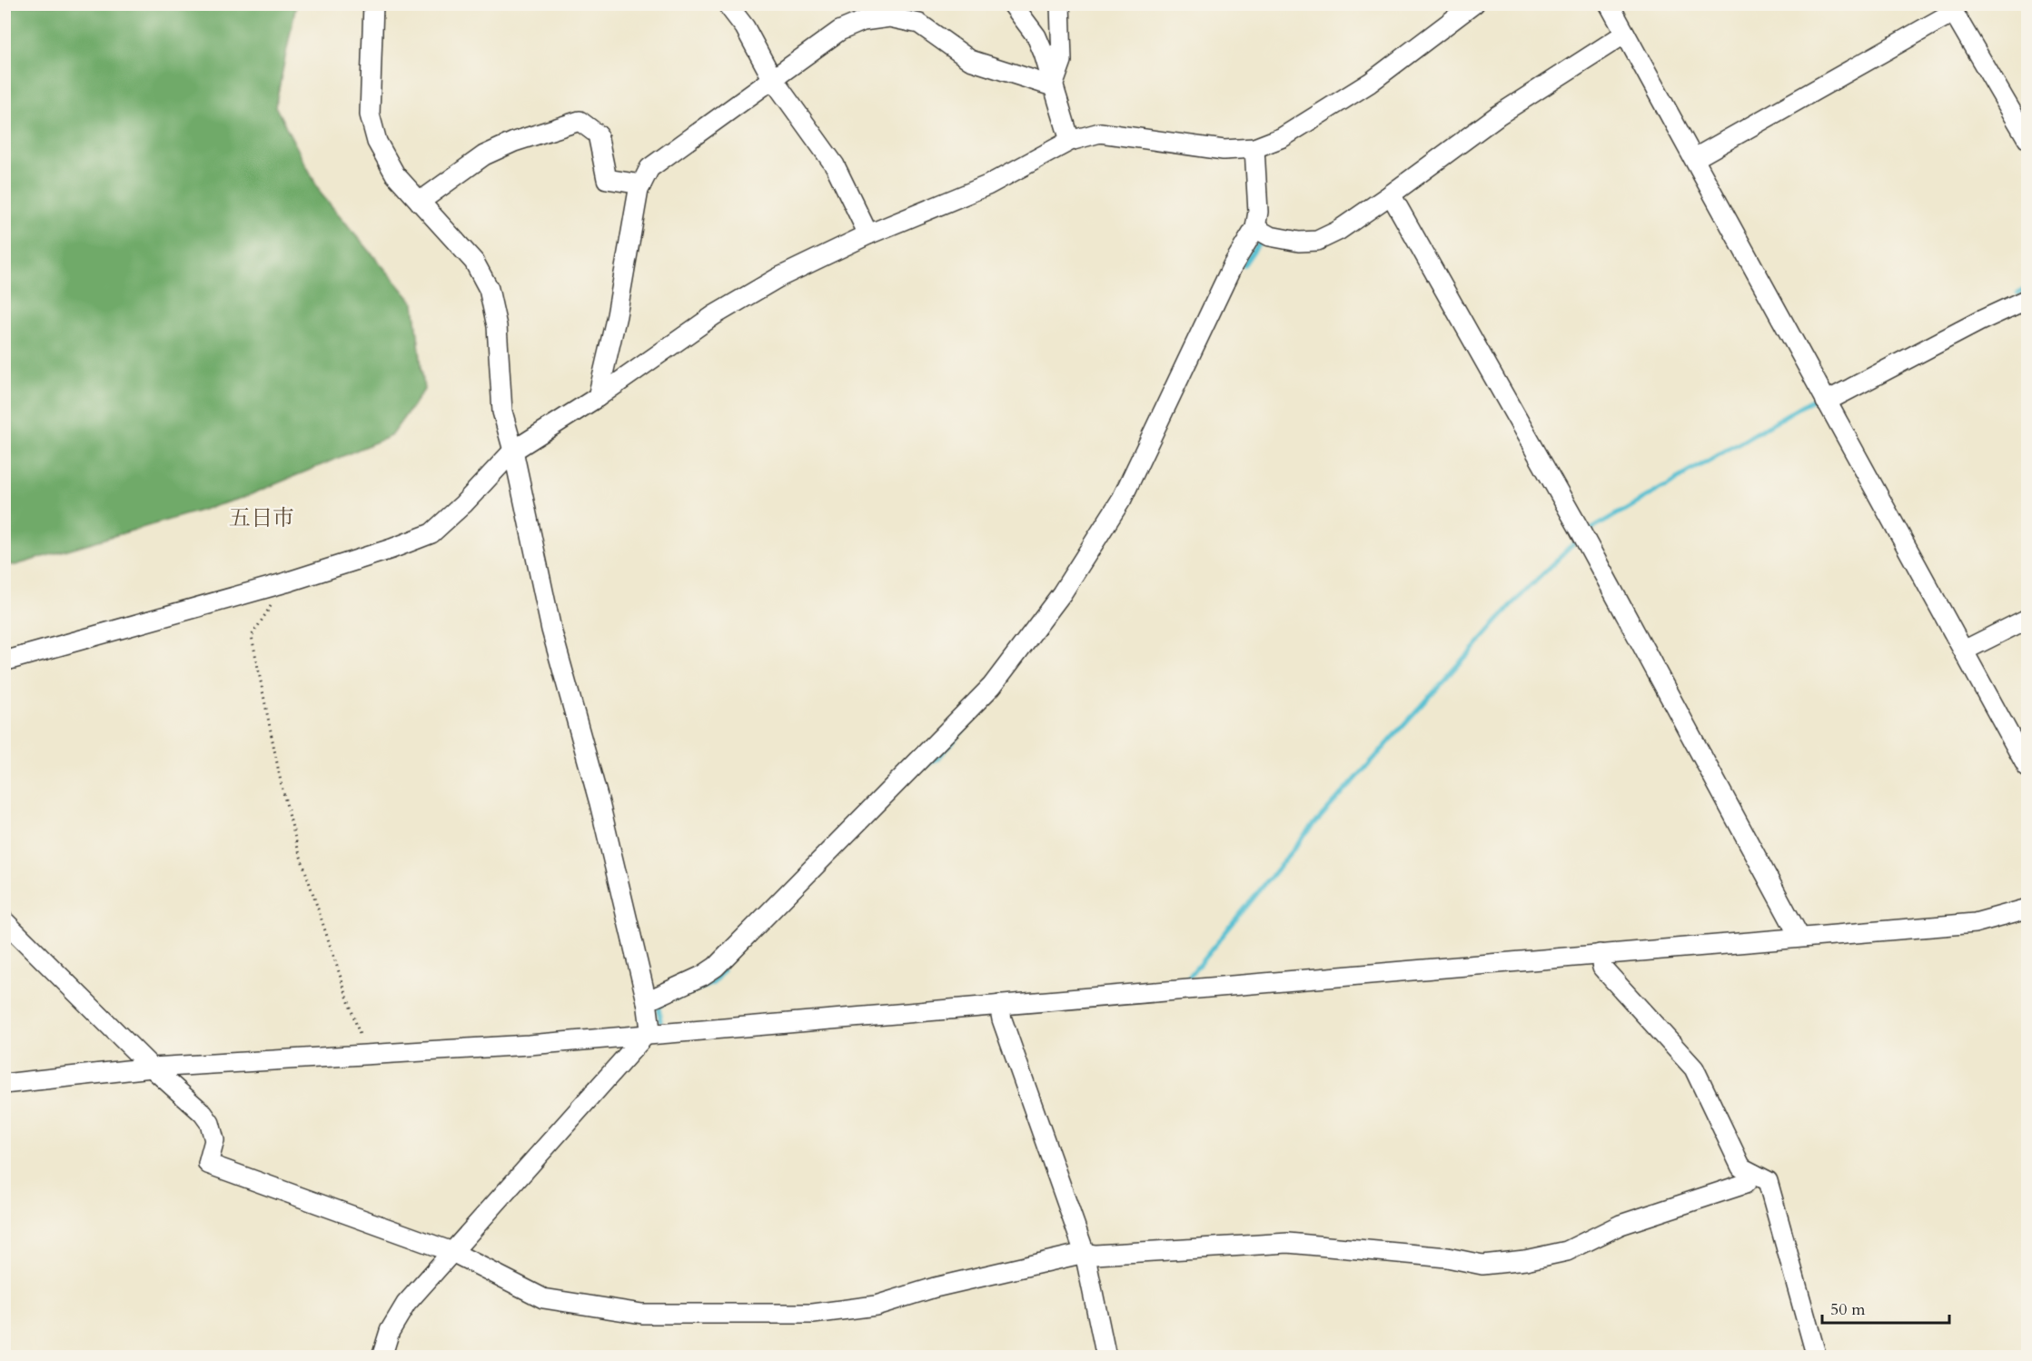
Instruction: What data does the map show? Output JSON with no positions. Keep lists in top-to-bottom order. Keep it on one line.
{"districts":["五日市"],"scale_bar":"50 m"}
